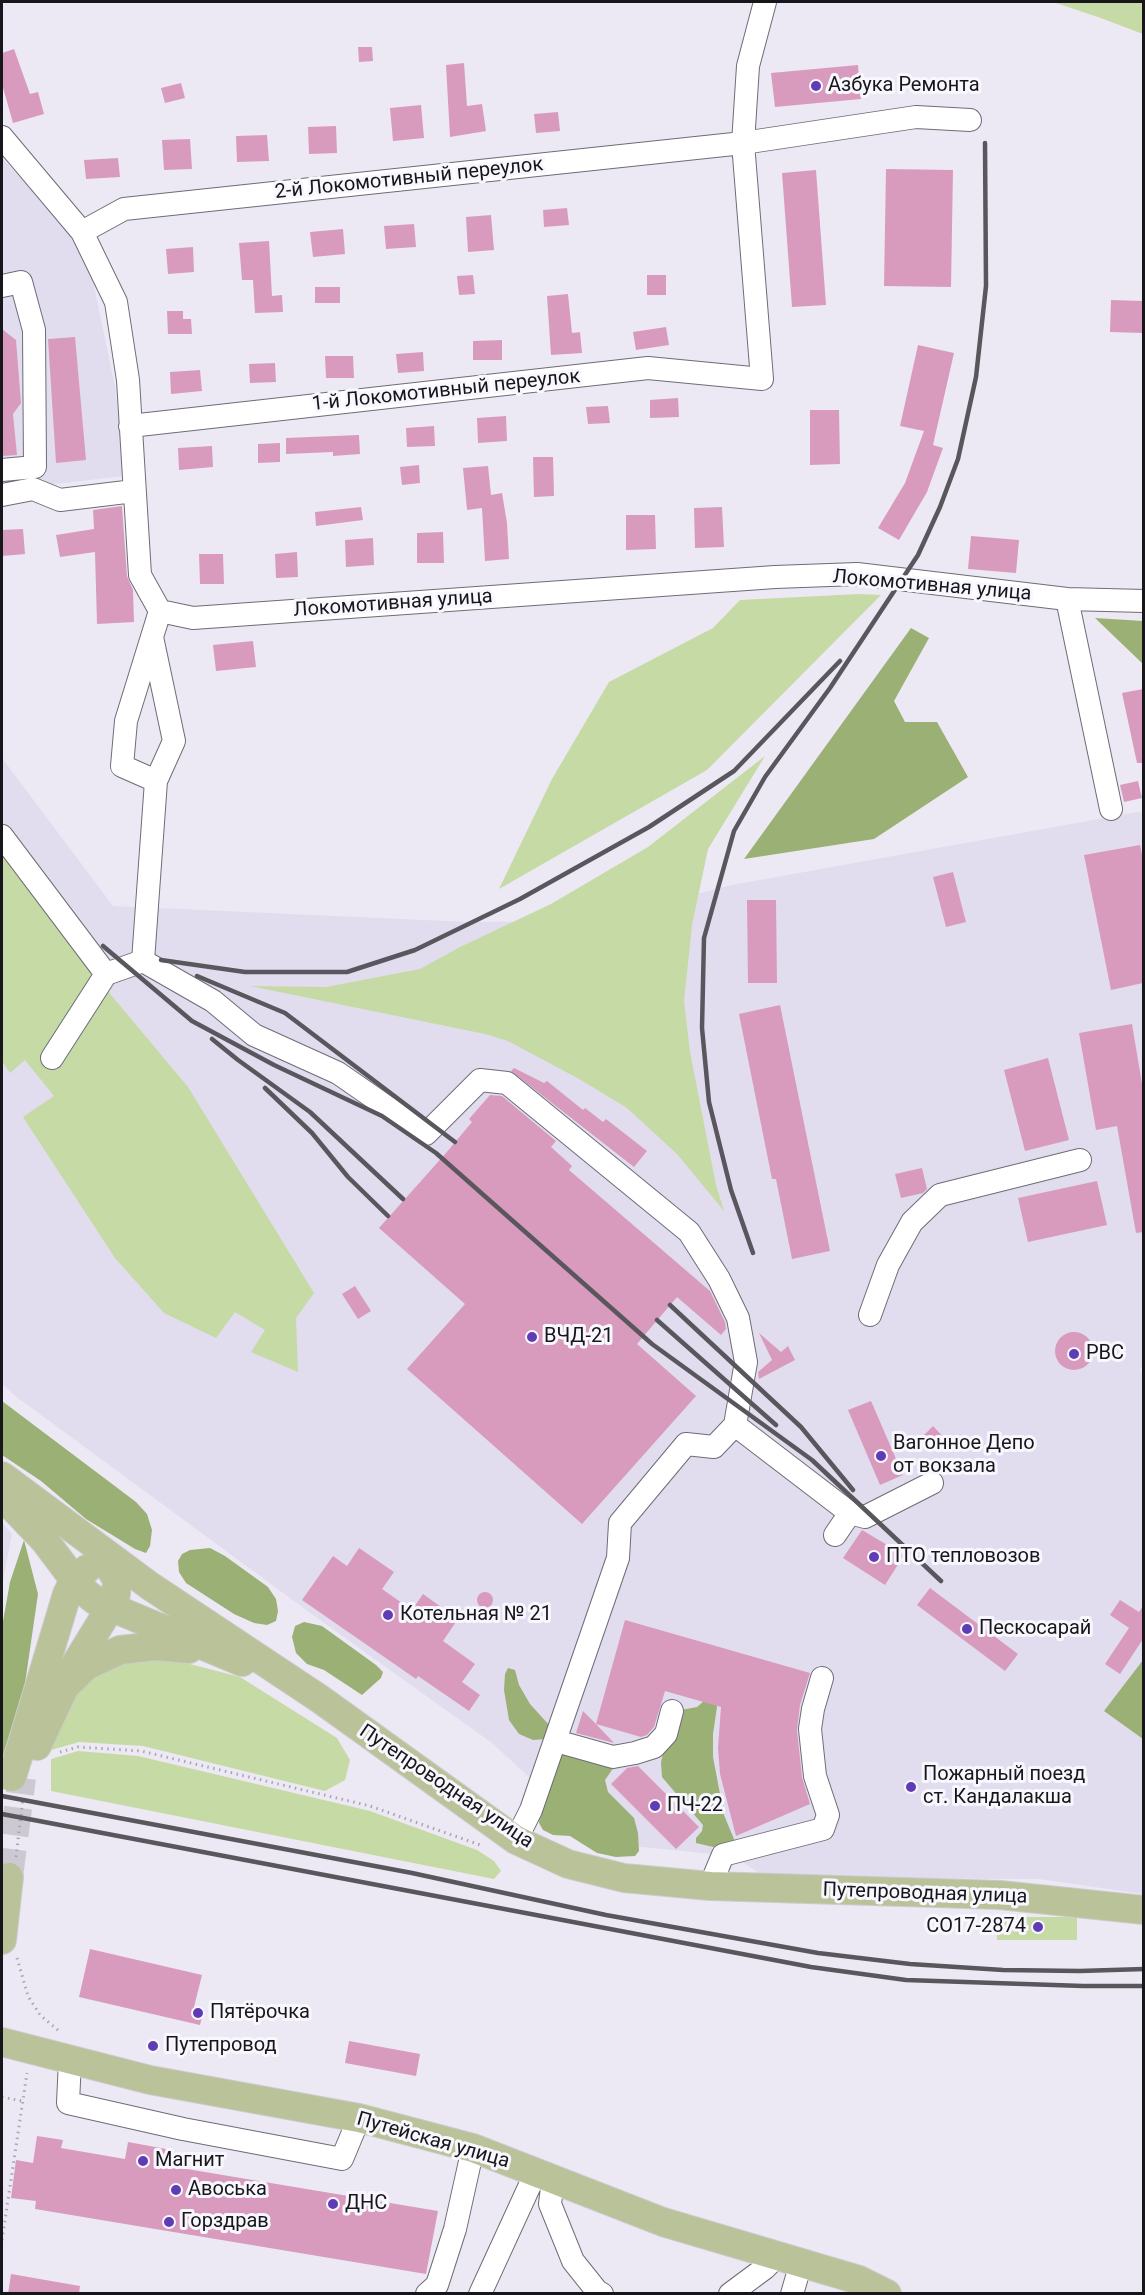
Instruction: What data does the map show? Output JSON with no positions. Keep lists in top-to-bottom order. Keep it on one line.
{"streets":{"main road":["Путепроводная улица","Путейская улица"],"street":["2-й Локомотивный переулок","1-й Локомотивный переулок","Локомотивная улица"]},"crossings":[["2-й Локомотивный переулок","1-й Локомотивный переулок"]],"places":["Азбука Ремонта","ВЧД-21","РВС","Вагонное Депо от вокзала","ПТО тепловозов","Котельная № 21","Пескосарай","Пожарный поезд ст. Кандалакша","ПЧ-22","СО17-2874","Пятёрочка","Путепровод","Магнит","Авоська","ДНС","Горздрав"]}
